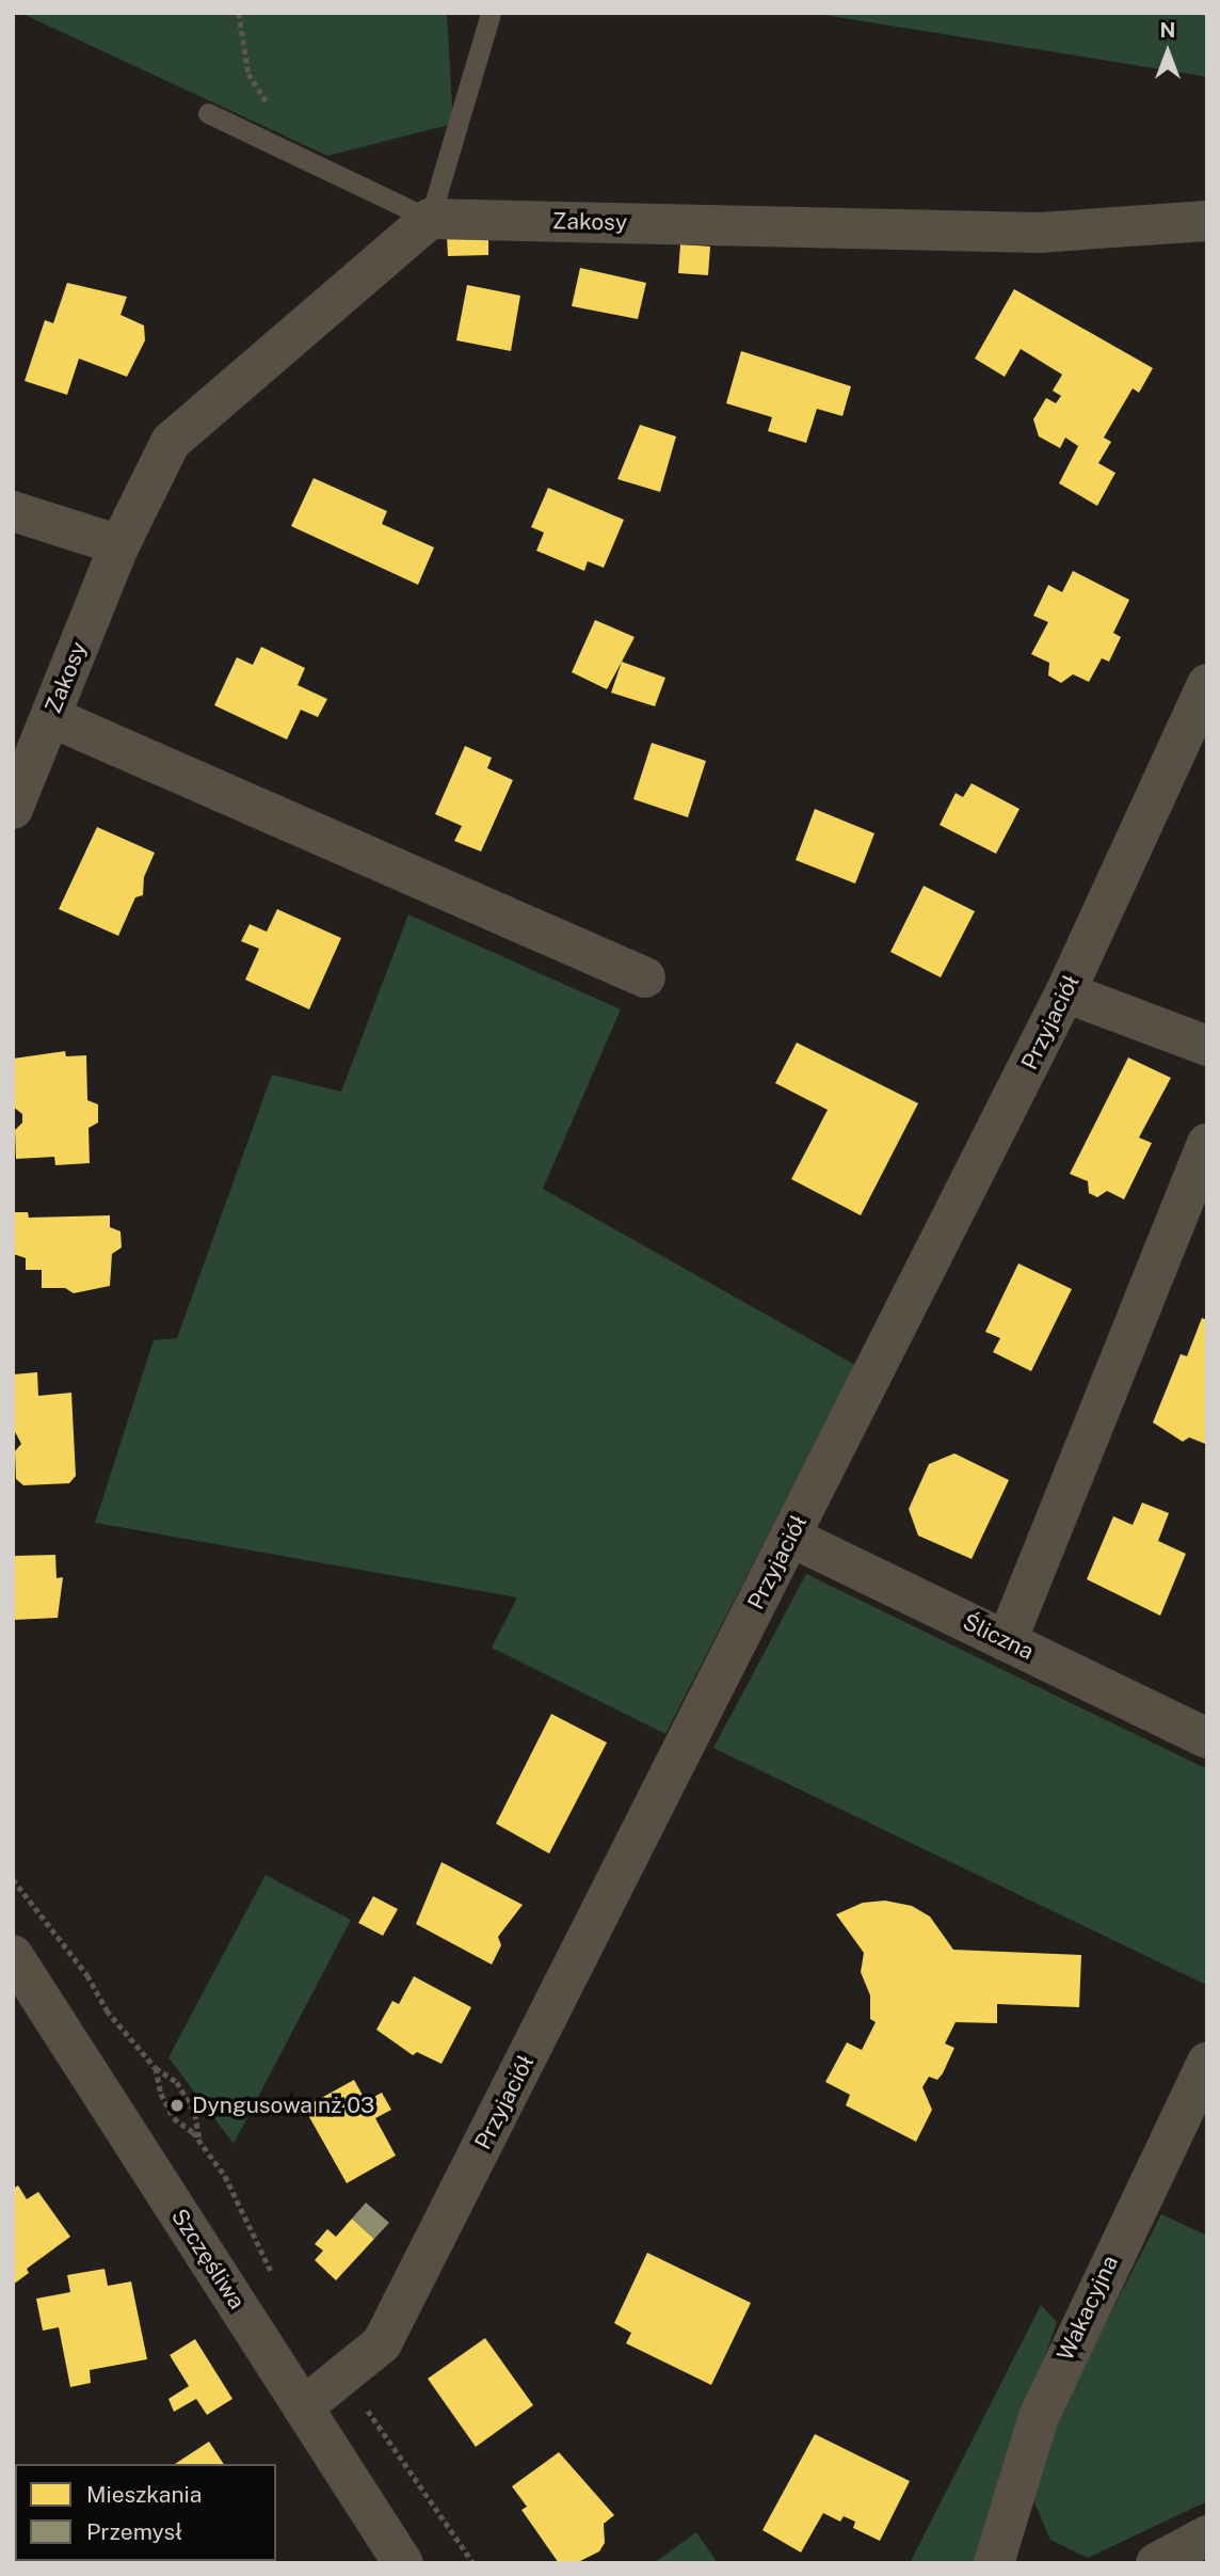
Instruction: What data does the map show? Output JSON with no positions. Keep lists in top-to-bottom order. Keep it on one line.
{"streets":{"street":["Zakosy","Przyjaciół","Śliczna","Szczęśliwa","Wakacyjna"]},"crossings":[["Przyjaciół","Śliczna"],["Przyjaciół","Szczęśliwa"]],"places":["Dyngusowa nż 03"],"legend":["Mieszkania","Przemysł"],"north":"top"}
